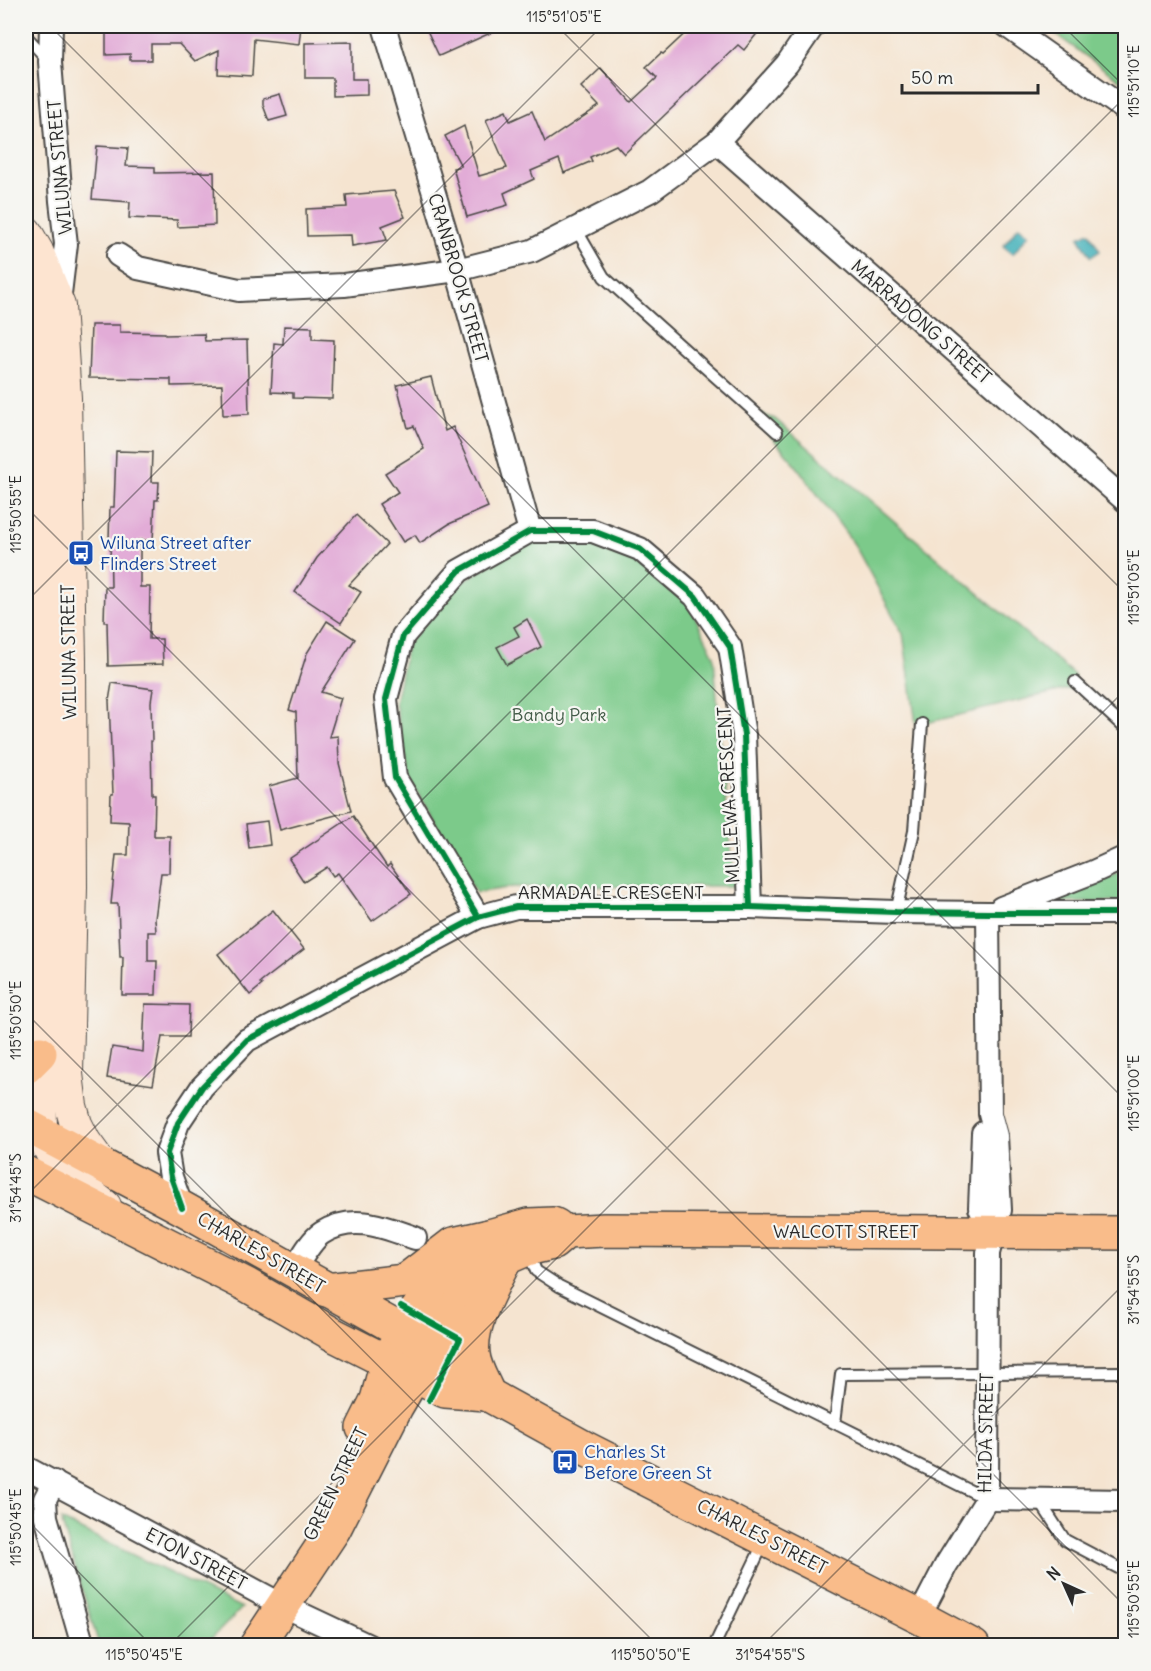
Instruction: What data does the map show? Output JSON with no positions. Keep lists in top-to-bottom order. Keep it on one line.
{"streets":{"main road":["WILUNA STREET","WALCOTT STREET","CHARLES STREET","GREEN STREET"],"street":["CRANBROOK STREET","MARRADONG STREET","MULLEWA CRESCENT","ARMADALE CRESCENT","HILDA STREET","ETON STREET"]},"crossings":[["WILUNA STREET","CHARLES STREET"],["CRANBROOK STREET","MULLEWA CRESCENT"],["MULLEWA CRESCENT","ARMADALE CRESCENT"],["ARMADALE CRESCENT","CHARLES STREET"],["WALCOTT STREET","CHARLES STREET"],["WALCOTT STREET","HILDA STREET"],["WALCOTT STREET","GREEN STREET"],["CHARLES STREET","HILDA STREET"],["CHARLES STREET","GREEN STREET"],["GREEN STREET","ETON STREET"]],"parks":["Bandy Park"],"places":{"bus stop":["Wiluna Street after Flinders Street","Charles St Before Green St"]},"scale_bar":"50 m","north":"top left","coordinates":["115°51'05\"E","115°51'10\"E","115°50'55\"E","115°50'50\"E","115°51'00\"E","31°54'45\"S","31°54'55\"S","115°50'45\"E"]}
